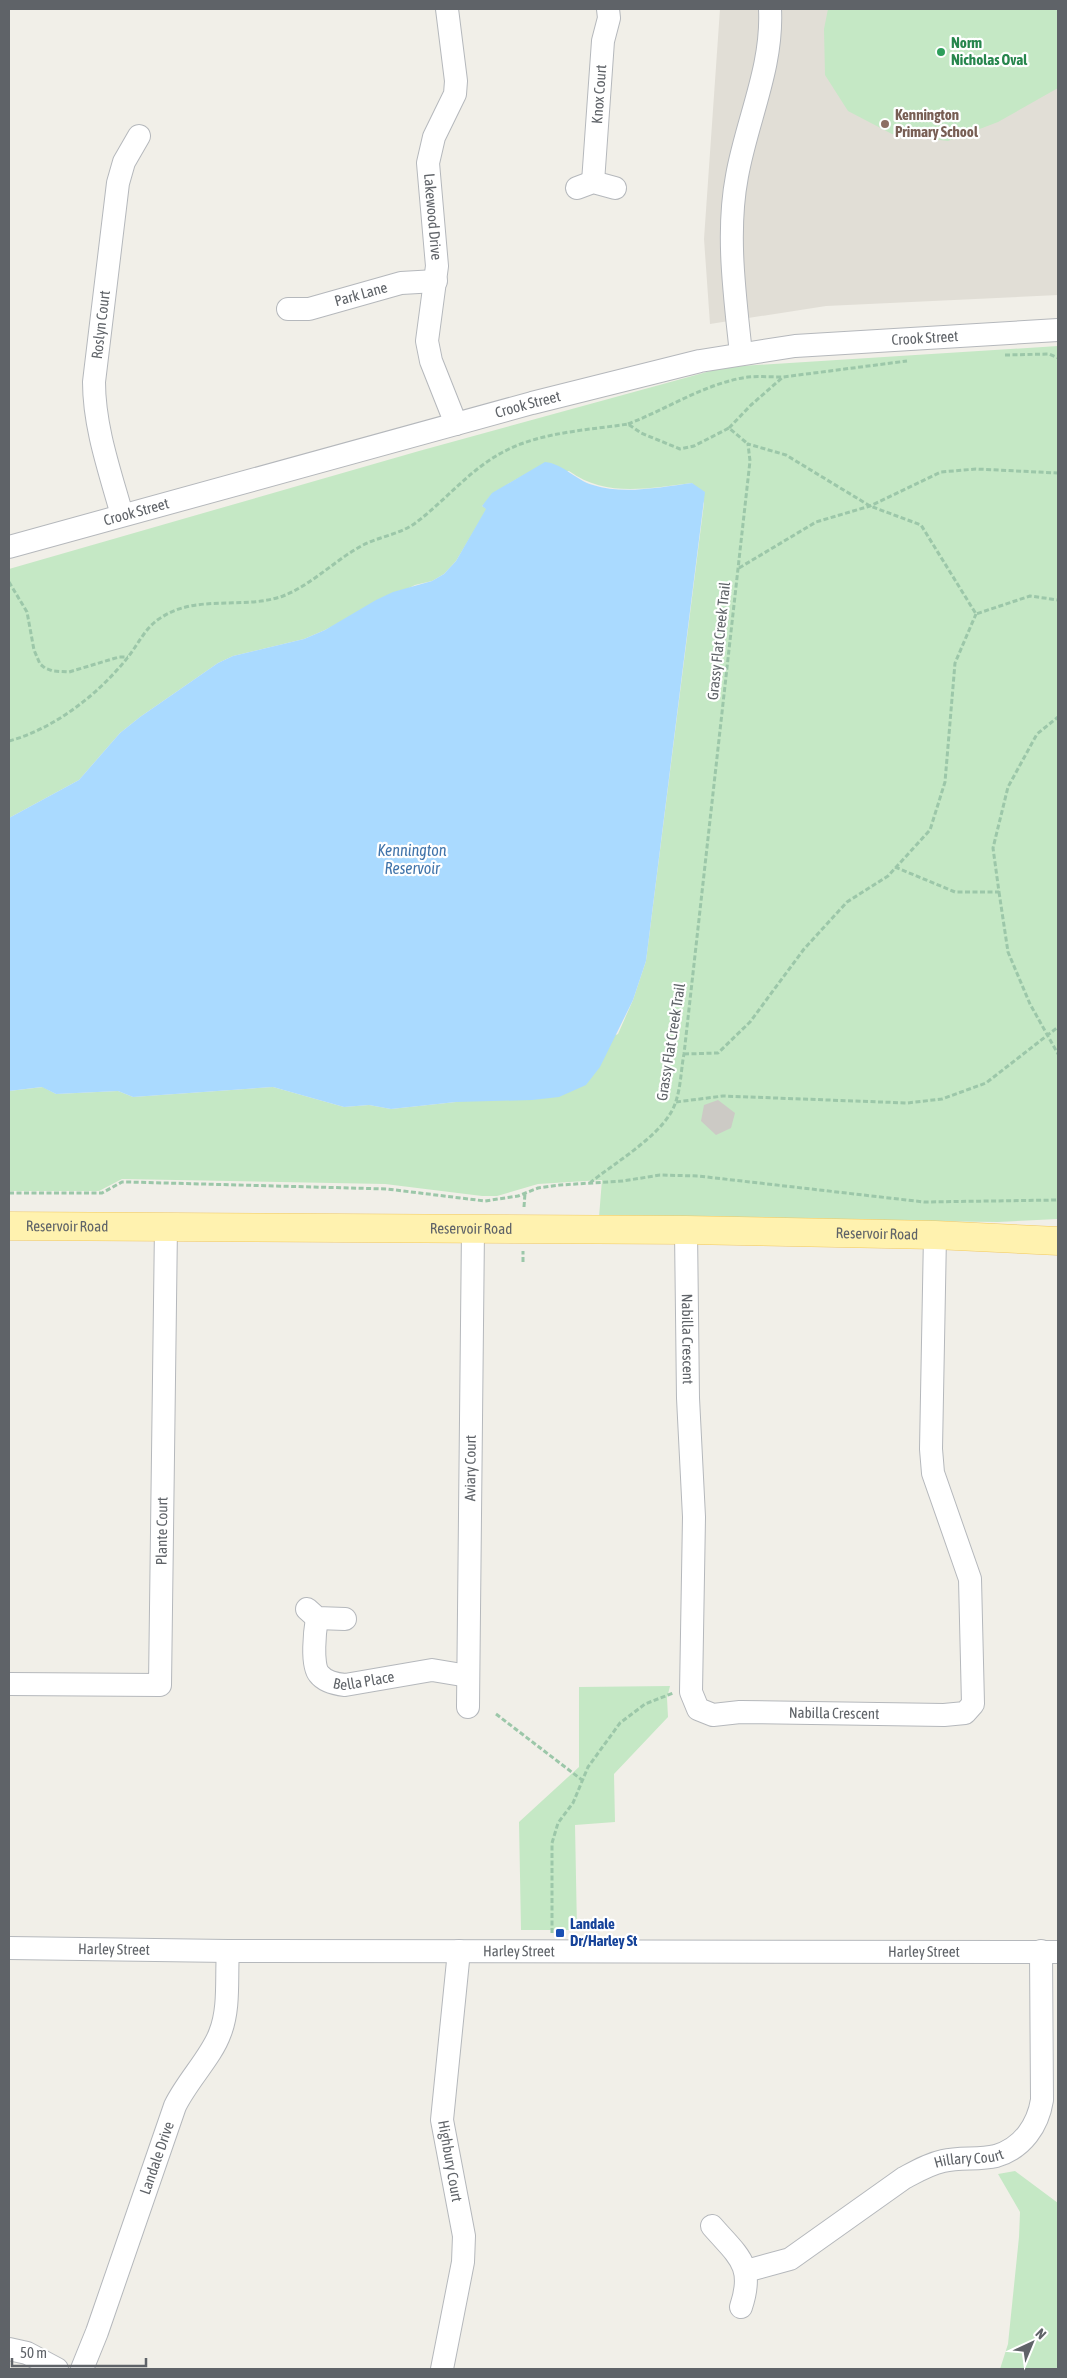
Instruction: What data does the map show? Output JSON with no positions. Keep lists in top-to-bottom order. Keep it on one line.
{"streets":{"main road":["Reservoir Road"],"street":["Knox Court","Lakewood Drive","Park Lane","Roslyn Court","Crook Street","Nabilla Crescent","Aviary Court","Plante Court","Bella Place","Harley Street","Landale Drive","Hillary Court","Highbury Court"],"path":["Grassy Flat Creek Trail"]},"crossings":[["Lakewood Drive","Park Lane"],["Lakewood Drive","Crook Street"],["Roslyn Court","Crook Street"],["Reservoir Road","Nabilla Crescent"],["Reservoir Road","Aviary Court"],["Reservoir Road","Plante Court"],["Aviary Court","Bella Place"],["Harley Street","Landale Drive"],["Harley Street","Hillary Court"],["Harley Street","Highbury Court"]],"water":["Kennington Reservoir"],"places":{"other":["Norm Nicholas Oval","Kennington Primary School"],"transit":["Landale Dr/Harley St"]},"scale_bar":"50 m","north":"top right"}
